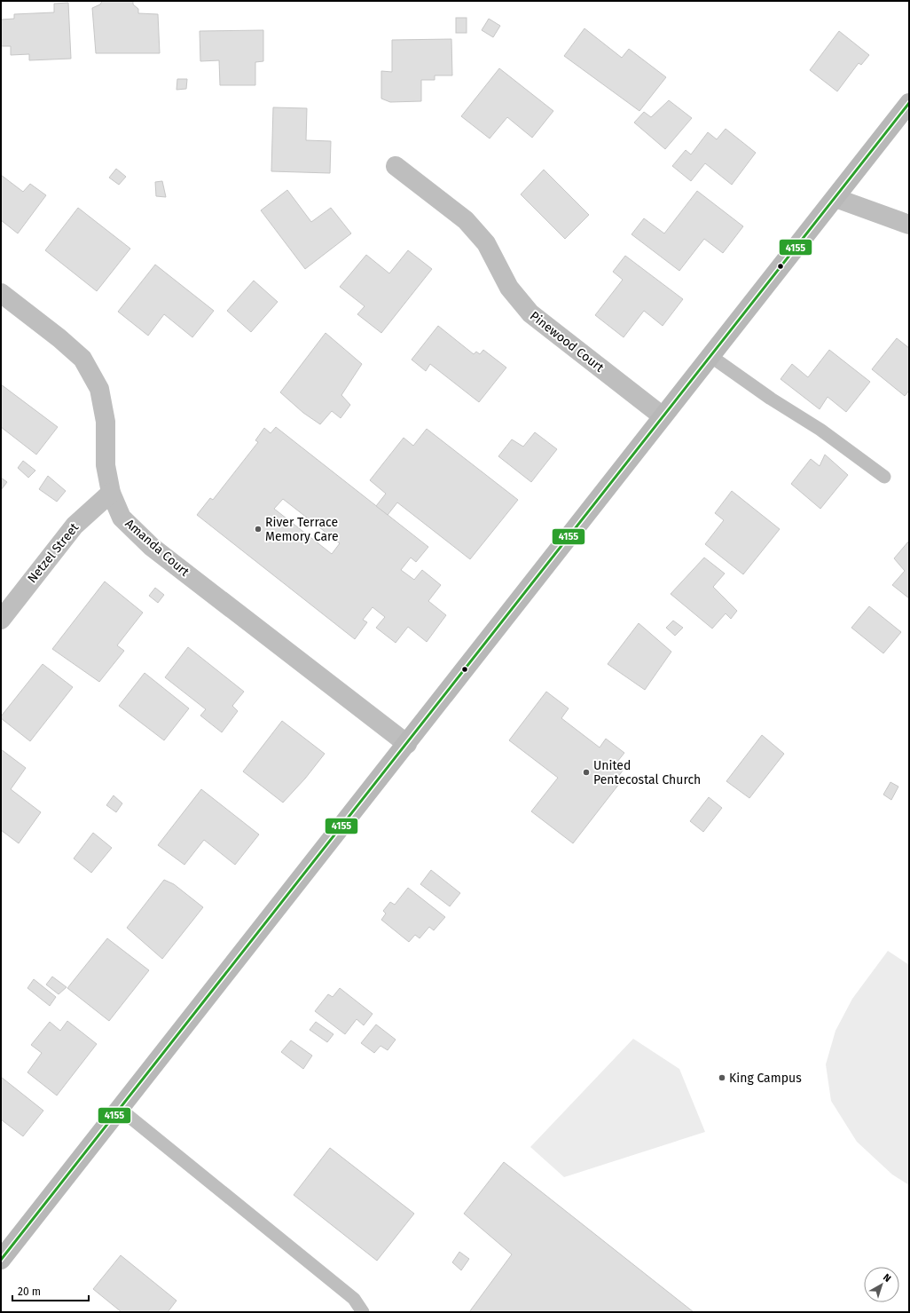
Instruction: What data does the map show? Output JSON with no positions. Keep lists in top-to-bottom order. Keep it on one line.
{"streets":{"street":["Pinewood Court","Amanda Court","Netzel Street"]},"crossings":[["Amanda Court","Netzel Street"]],"places":["River Terrace Memory Care","United Pentecostal Church","King Campus"],"lines":["transit line 4155"],"scale_bar":"20 m","north":"top right"}
